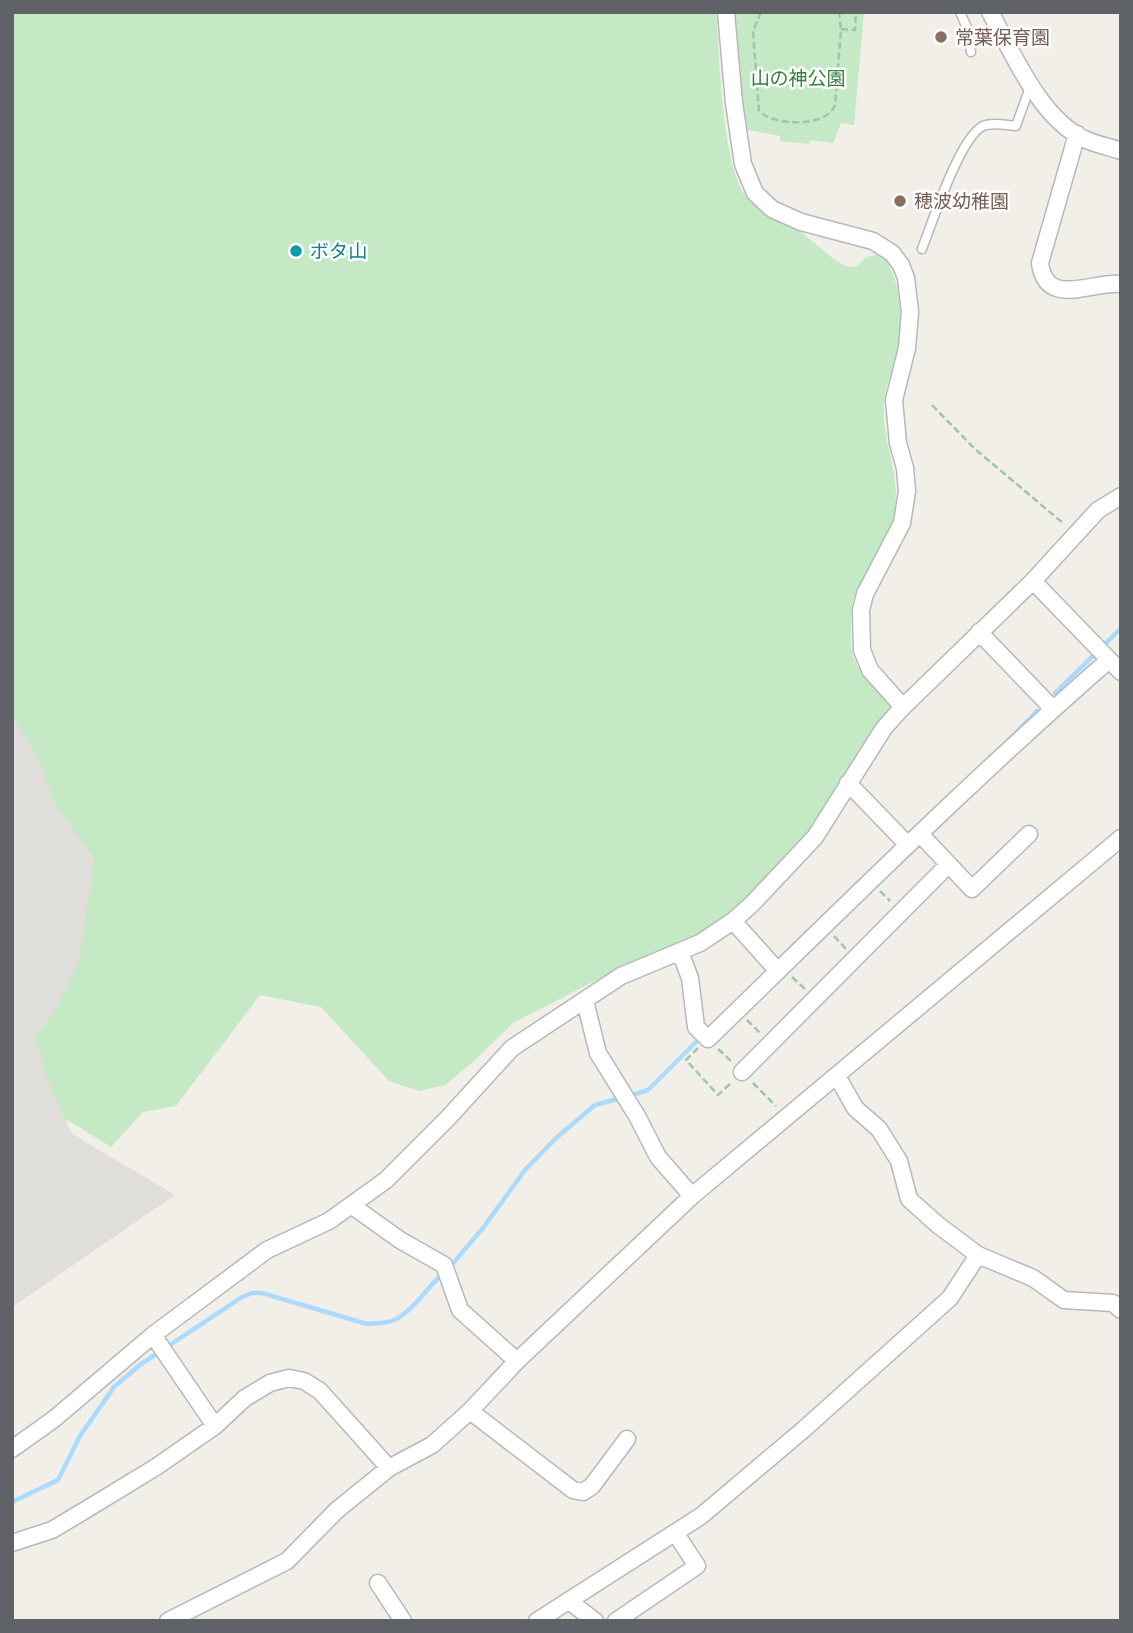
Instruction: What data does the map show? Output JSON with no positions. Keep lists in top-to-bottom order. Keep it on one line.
{"parks":["山の神公園"],"places":["常葉保育園","穂波幼稚園","ボタ山"]}
